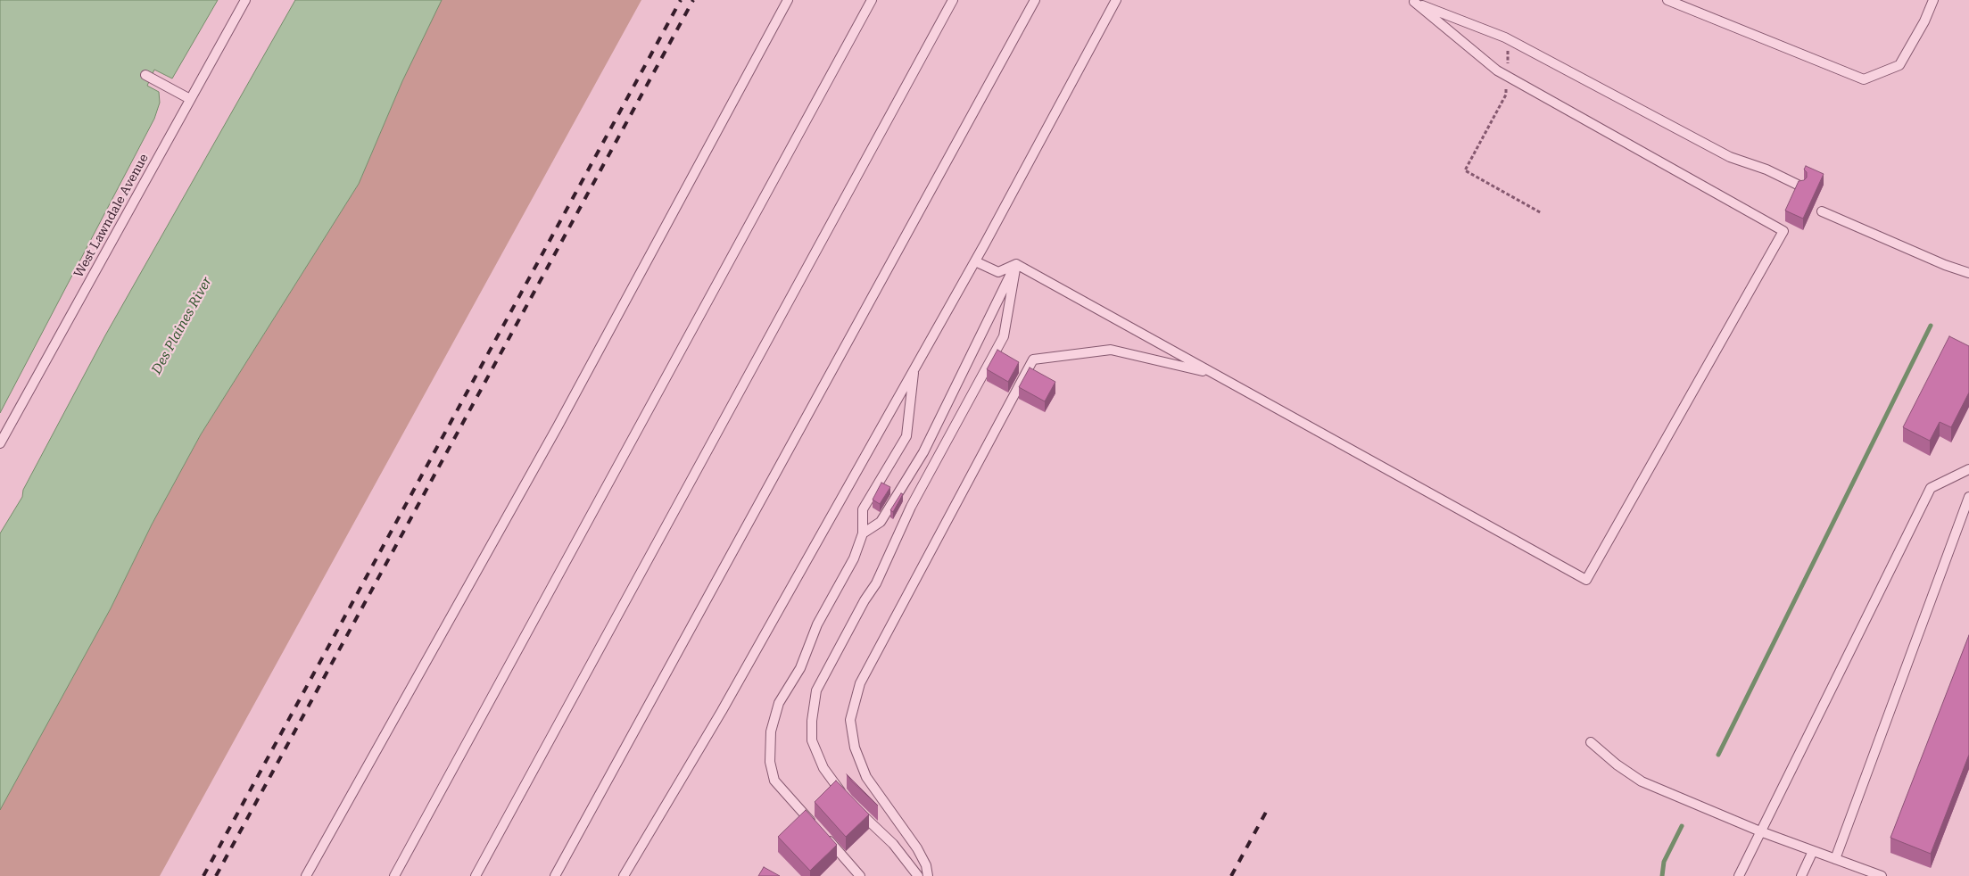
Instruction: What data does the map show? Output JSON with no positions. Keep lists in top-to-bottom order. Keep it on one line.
{"streets":{"lane":["West Lawndale Avenue"]},"water":["Des Plaines River"]}
